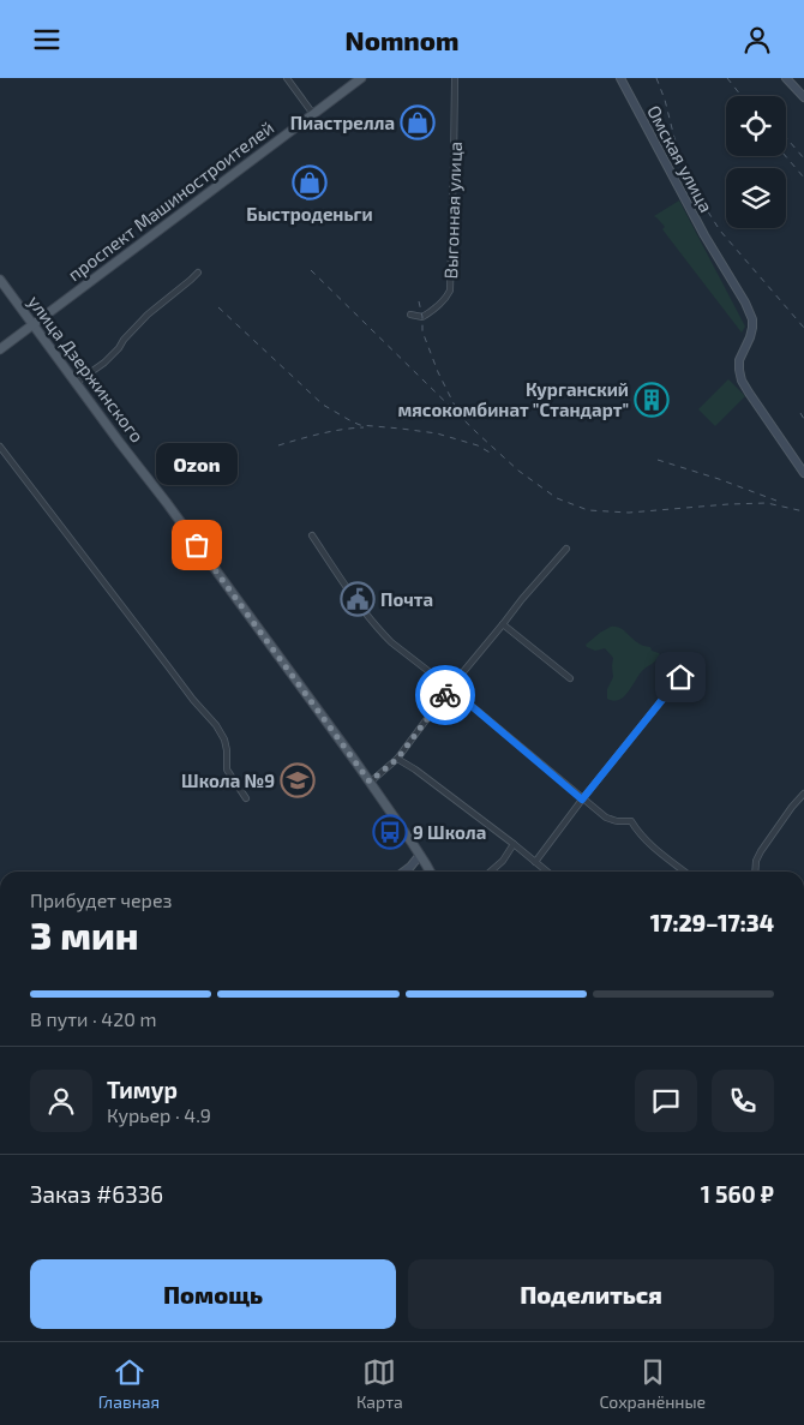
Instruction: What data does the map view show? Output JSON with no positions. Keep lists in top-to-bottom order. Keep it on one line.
{"streets":{"main road":["Омская улица","проспект Машиностроителей","улица Дзержинского"],"street":["Выгонная улица"]},"crossings":[["проспект Машиностроителей","улица Дзержинского"]],"places":{"shop":["Пиастрелла","Быстроденьги"],"building":["Курганский мясокомбинат \"Стандарт\""],"other":["Ozon"],"public building":["Почта"],"school or university":["Школа №9"],"bus stop":["9 Школа"]},"page":{"header":"Nomnom","bubble":"Ozon","heading":["3 мин","Прибудет через","17:29–17:34"],"panel":["Тимур","Курьер · 4.9","Заказ #6336","1 560 ₽"],"bar":"В пути · 420 m","buttons":["Помощь","Поделиться"],"tabs":["Главная","Карта","Сохранённые"]}}
